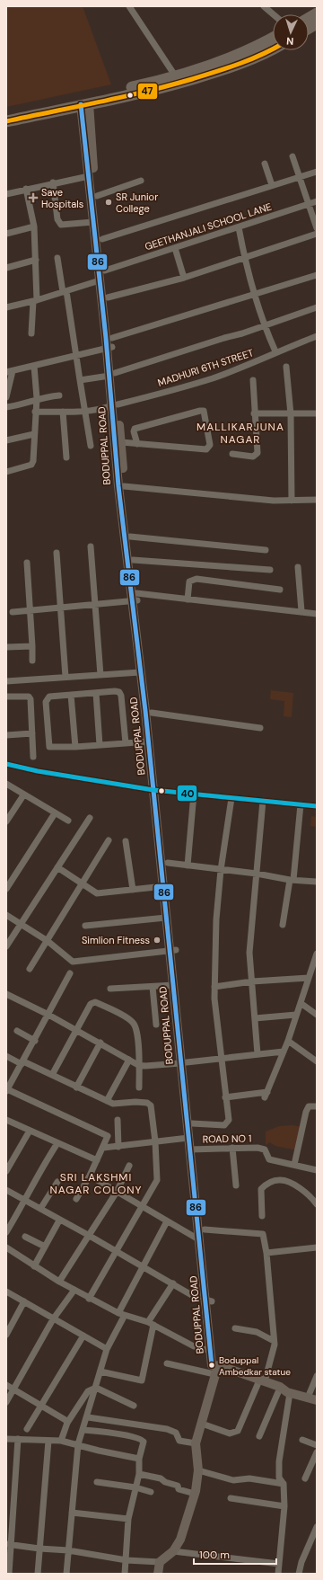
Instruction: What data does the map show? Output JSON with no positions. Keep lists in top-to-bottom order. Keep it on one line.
{"streets":{"street":["GEETHANJALI SCHOOL LANE","MADHURI 6TH STREET","BODUPPAL ROAD","ROAD NO 1"]},"crossings":[["GEETHANJALI SCHOOL LANE","BODUPPAL ROAD"],["MADHURI 6TH STREET","BODUPPAL ROAD"],["BODUPPAL ROAD","ROAD NO 1"]],"districts":["MALLIKARJUNA NAGAR","SRI LAKSHMI NAGAR COLONY"],"places":{"health":["Save Hospitals"],"other":["SR Junior College","Simlion Fitness","Boduppal Ambedkar statue"]},"lines":["transit line 47","transit line 86","transit line 40"],"scale_bar":"100 m","north":"bottom"}
